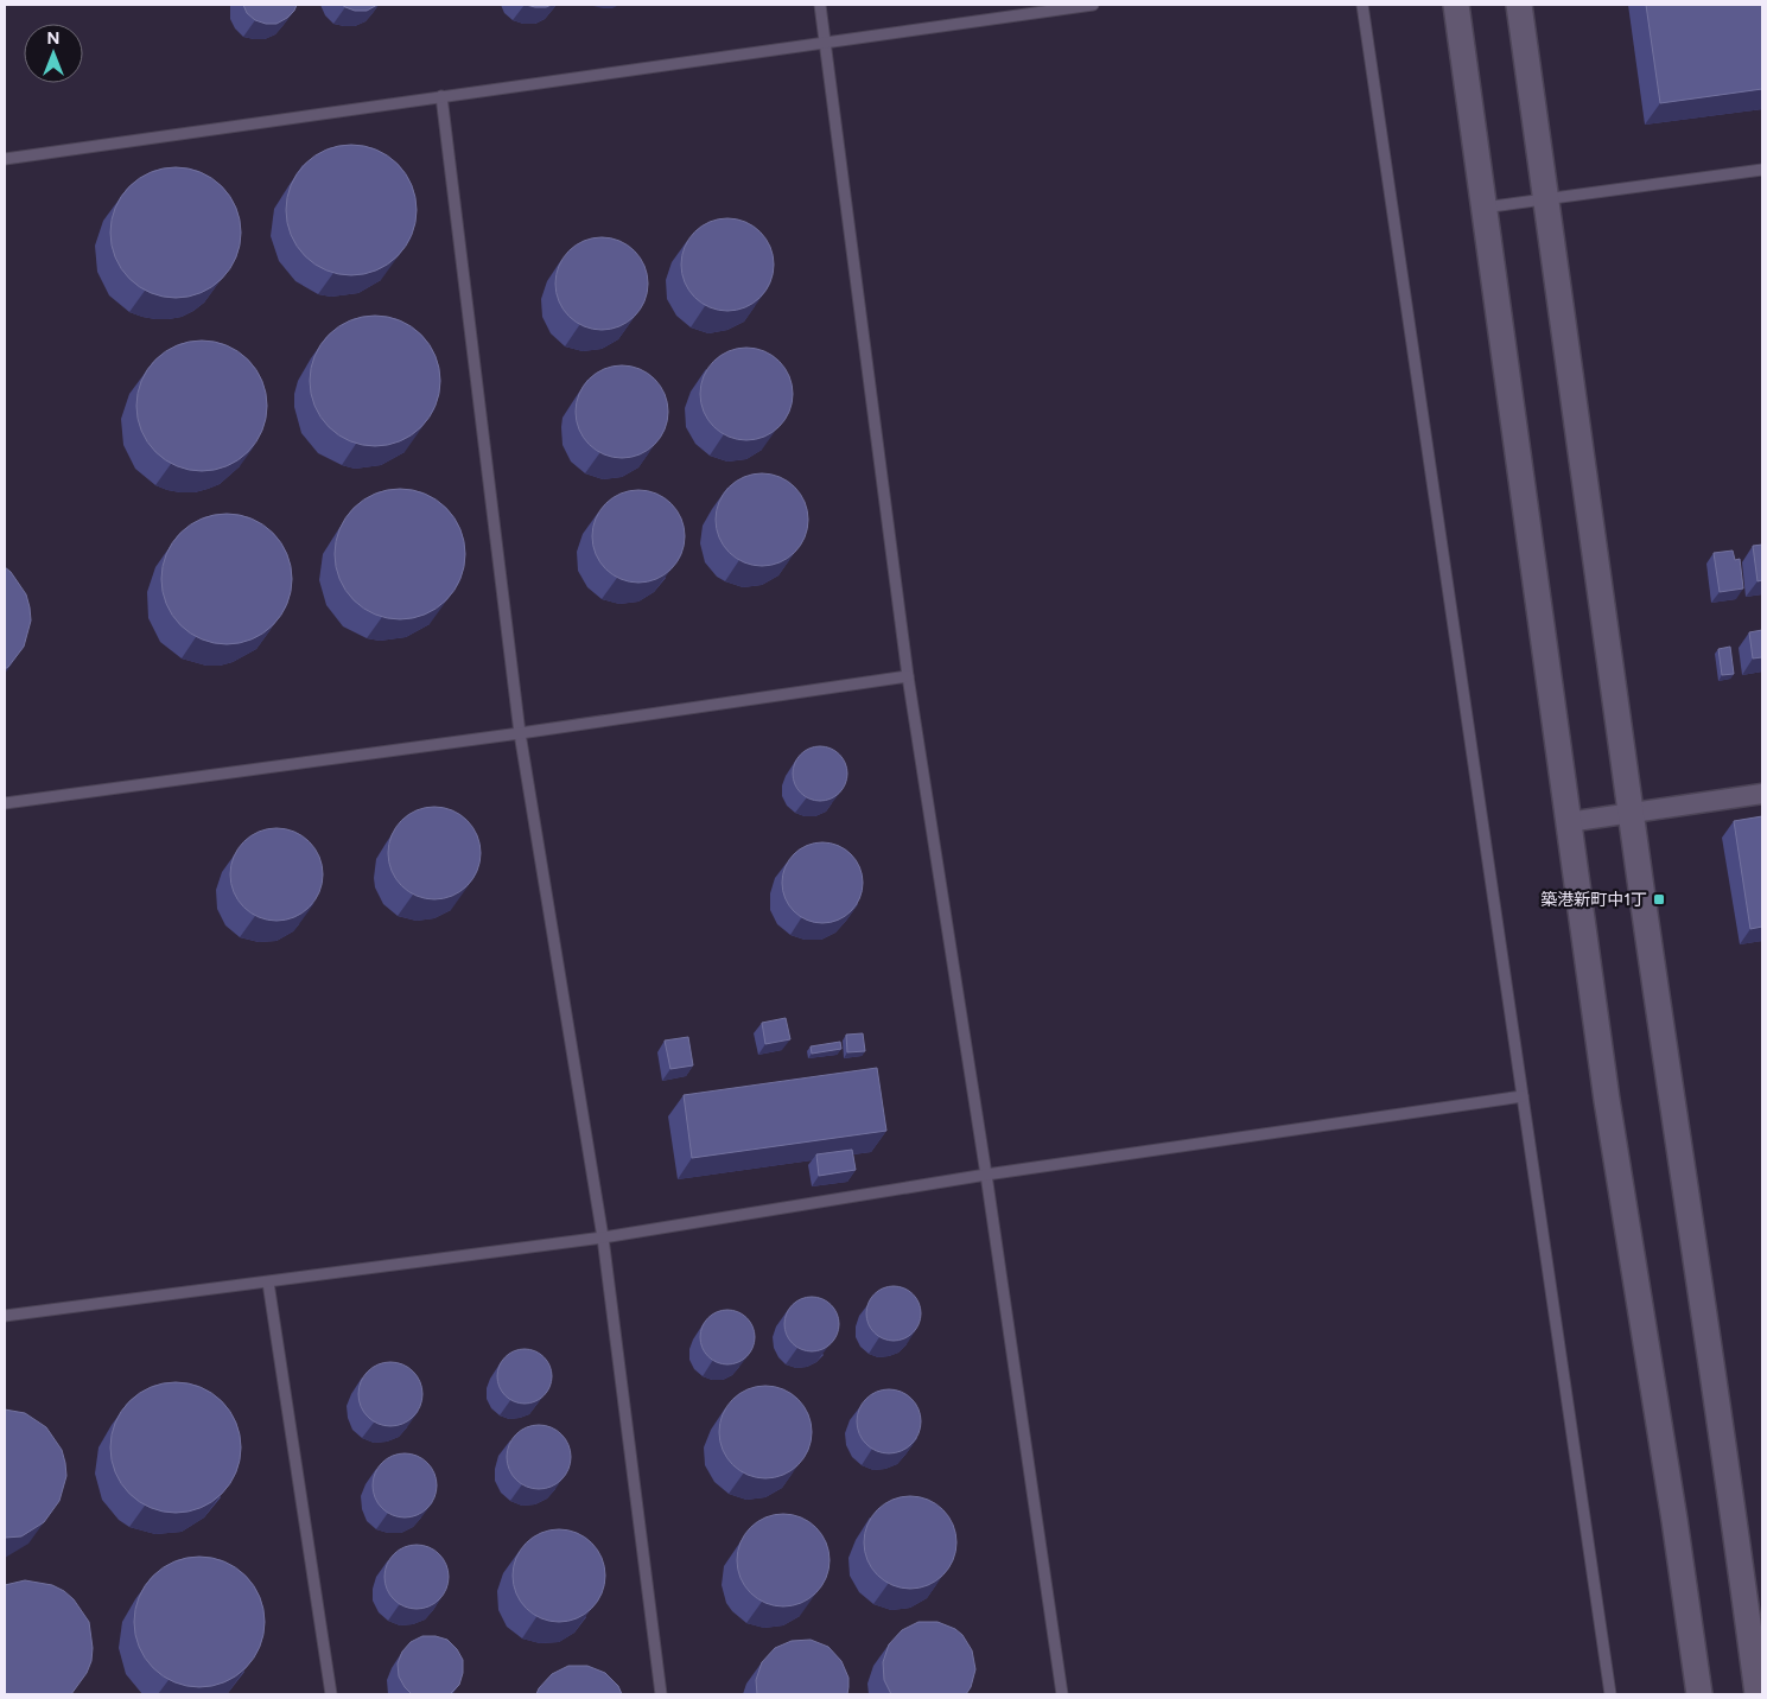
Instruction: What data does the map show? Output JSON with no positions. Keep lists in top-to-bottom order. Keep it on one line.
{"places":{"transit":["築港新町中1丁"]},"north":"top"}
